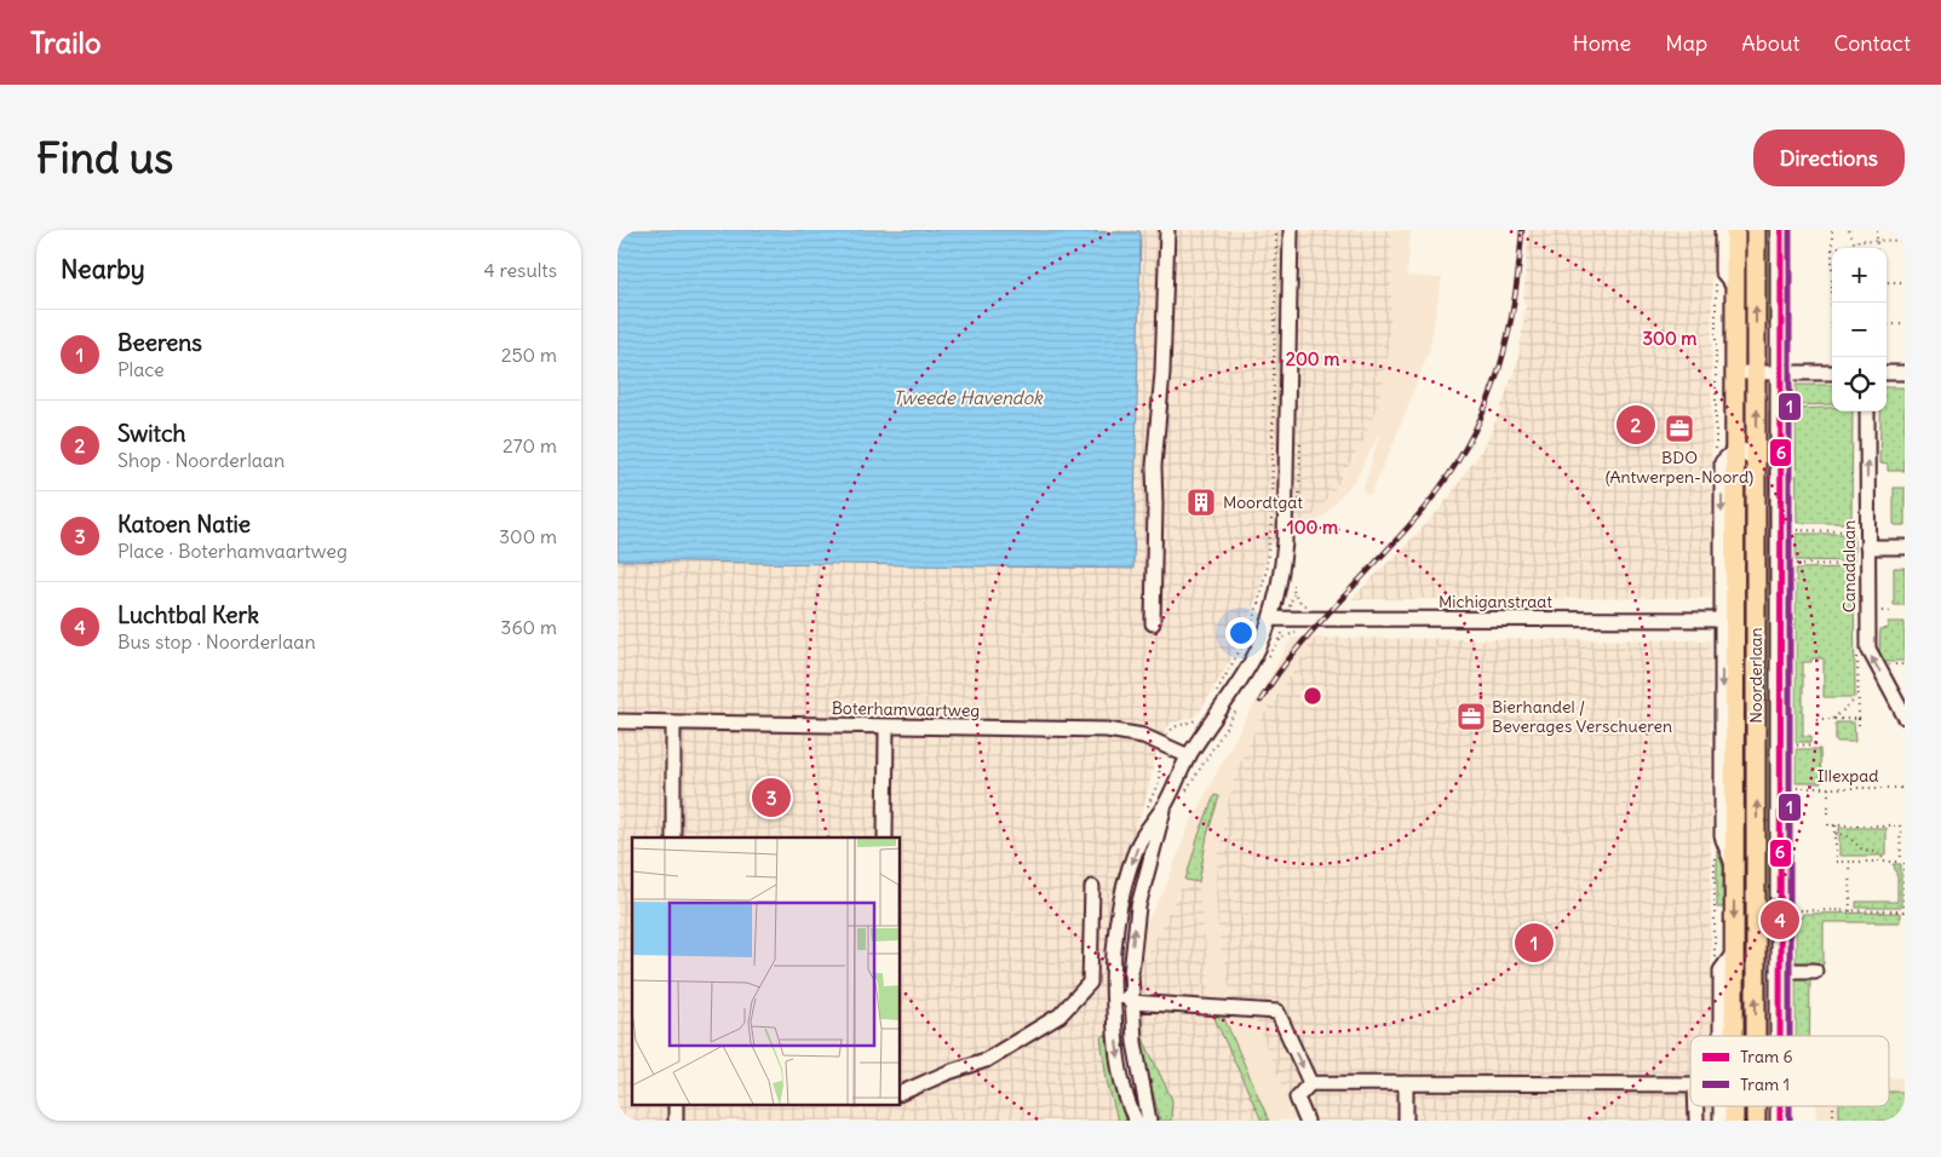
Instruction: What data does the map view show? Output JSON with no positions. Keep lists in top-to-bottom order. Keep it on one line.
{"streets":{"main road":["Noorderlaan"],"street":["Canadalaan","Michiganstraat","Boterhamvaartweg"],"path":["Illexpad"]},"crossings":[["Michiganstraat","Noorderlaan"]],"water":["Tweede Havendok"],"places":{"office":["BDO (Antwerpen-Noord)","Bierhandel / Beverages Verschueren"],"building":["Moordtgat"]},"lines":["tram line 6","tram line 1"],"legend":["Tram 6","Tram 1"],"page":{"header":"Trailo","nav":["Home","Map","About","Contact"],"buttons":"Directions","title":"Find us","heading":["Nearby","4 results"],"map_buttons":["+","−"],"list":[{"mark":"1","name":"Beerens","note":"Place","value":"250 m"},{"mark":"2","name":"Switch","note":"Shop · Noorderlaan","value":"270 m"},{"mark":"3","name":"Katoen Natie","note":"Place · Boterhamvaartweg","value":"300 m"},{"mark":"4","name":"Luchtbal Kerk","note":"Bus stop · Noorderlaan","value":"360 m"}],"pins":["2","3","4","1"]},"rings":["300 m","200 m","100 m"]}
